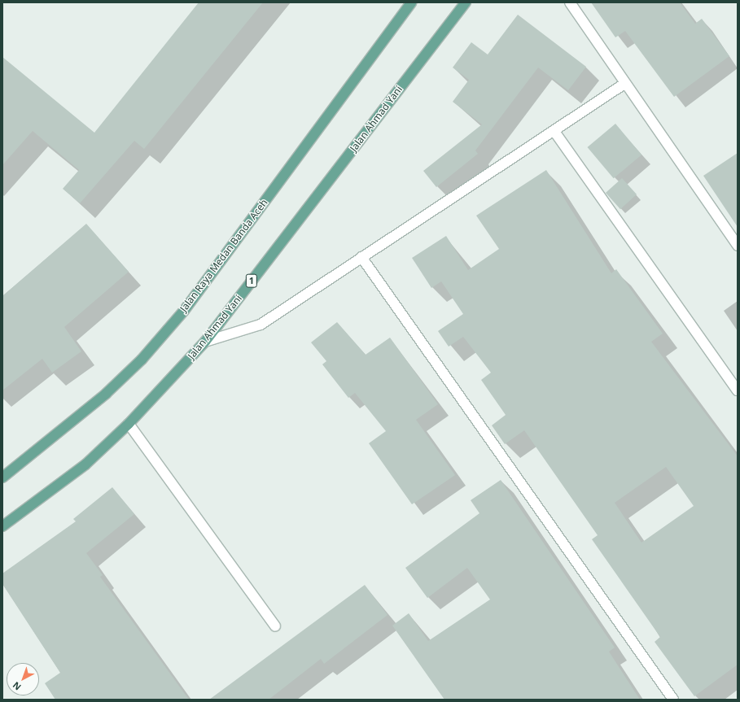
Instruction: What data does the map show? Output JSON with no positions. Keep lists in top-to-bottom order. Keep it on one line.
{"streets":{"main road":["Jalan Ahmad Yani","Jalan Raya Medan Banda Aceh","1"]},"north":"bottom left"}
